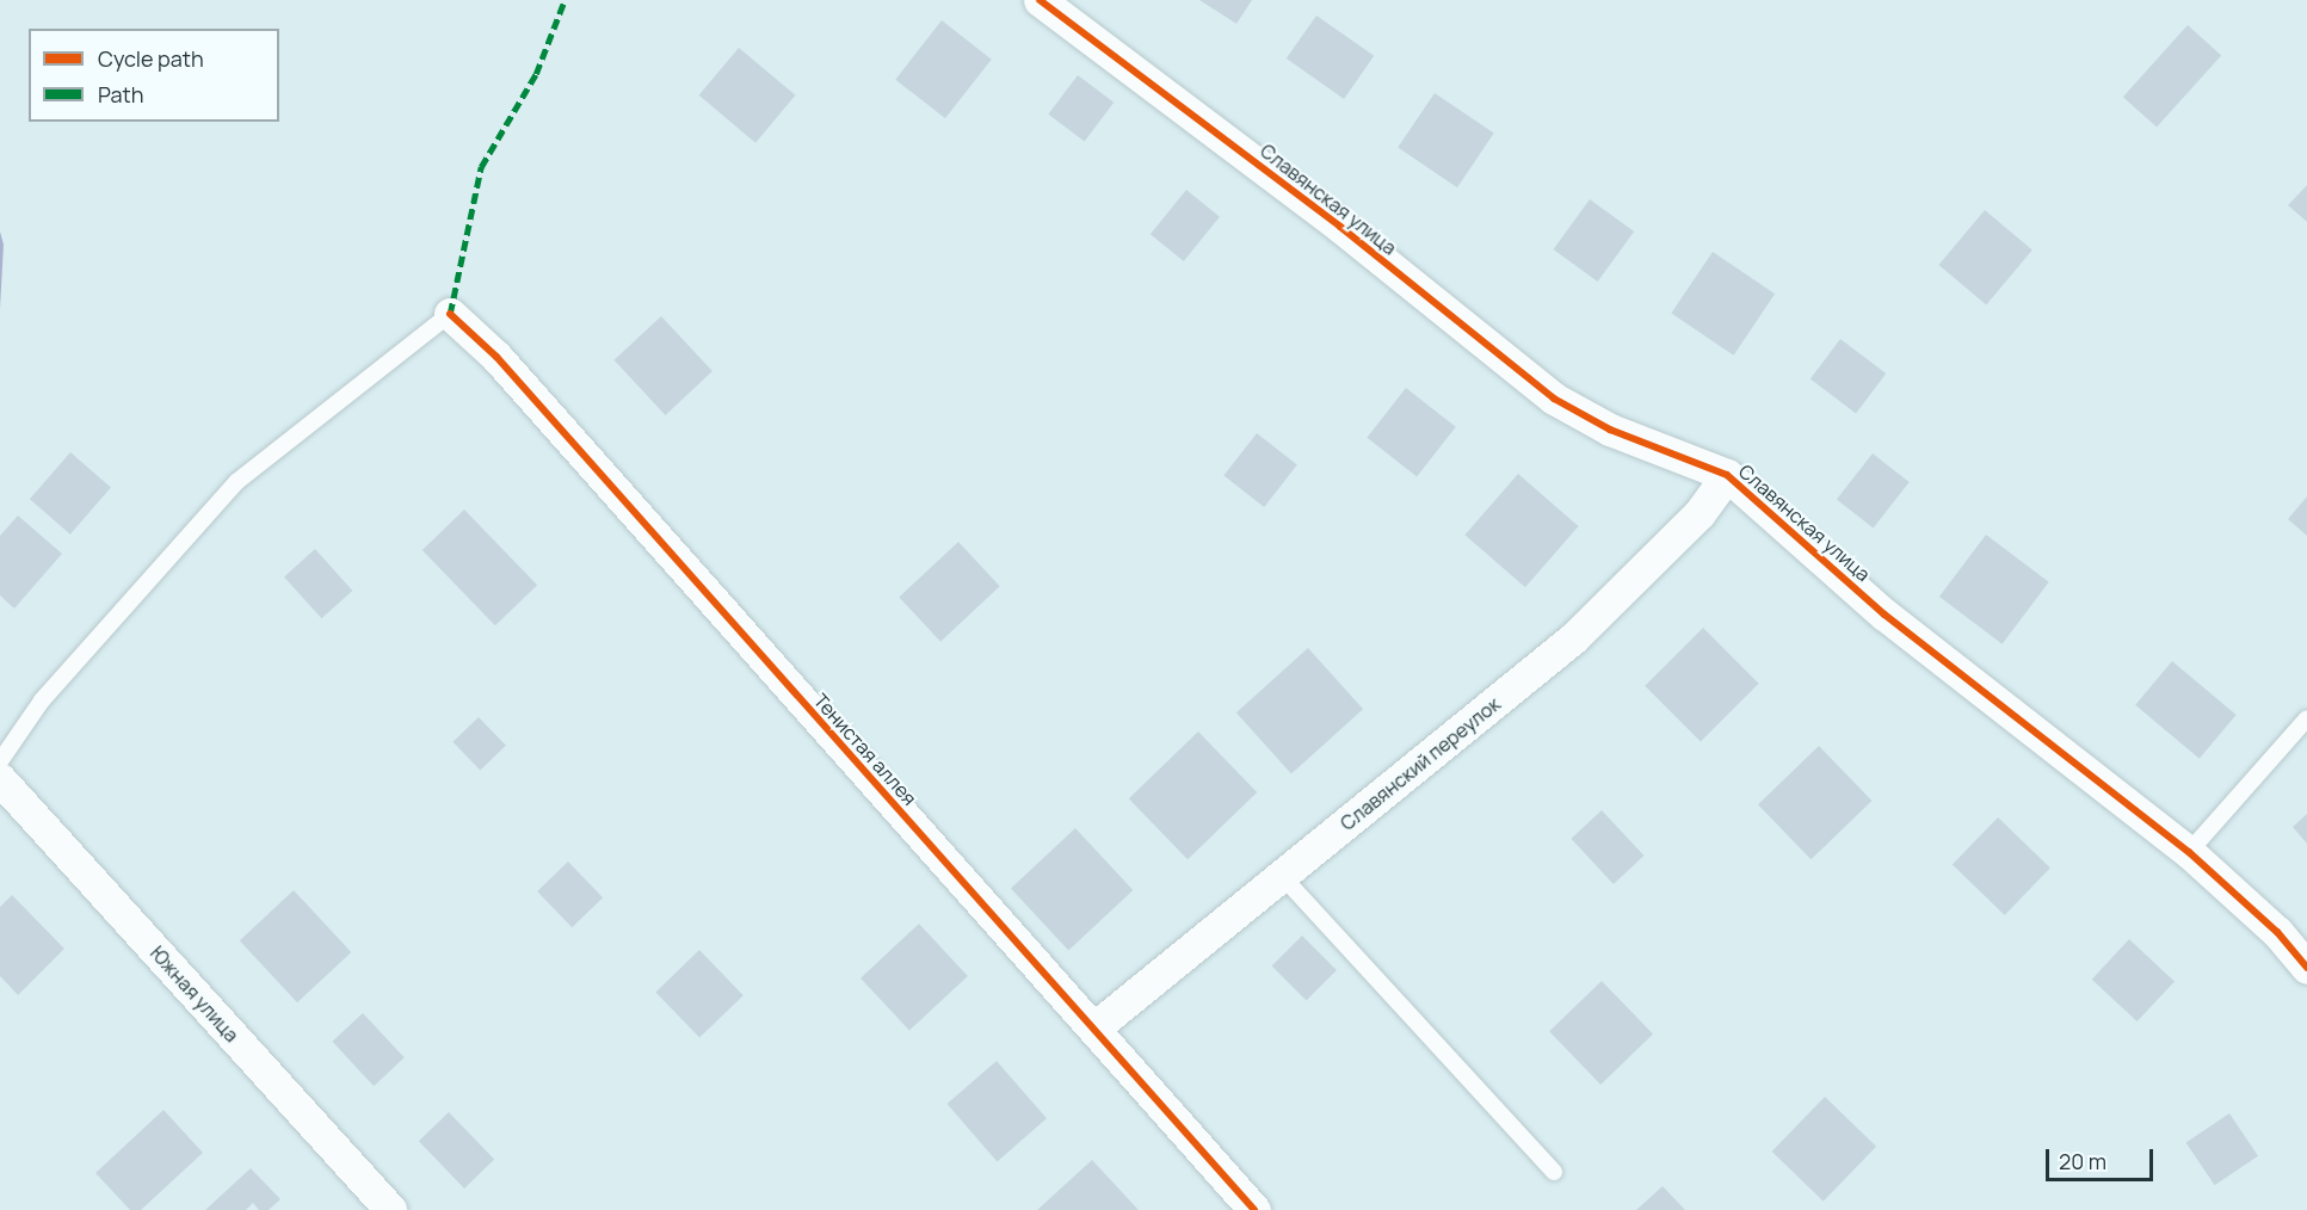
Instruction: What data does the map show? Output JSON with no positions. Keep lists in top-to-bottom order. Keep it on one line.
{"streets":{"street":["Славянская улица","Тенистая аллея","Славянский переулок","Южная улица"]},"crossings":[["Славянская улица","Славянский переулок"],["Тенистая аллея","Славянский переулок"]],"legend":["Cycle path","Path"],"scale_bar":"20 m"}
